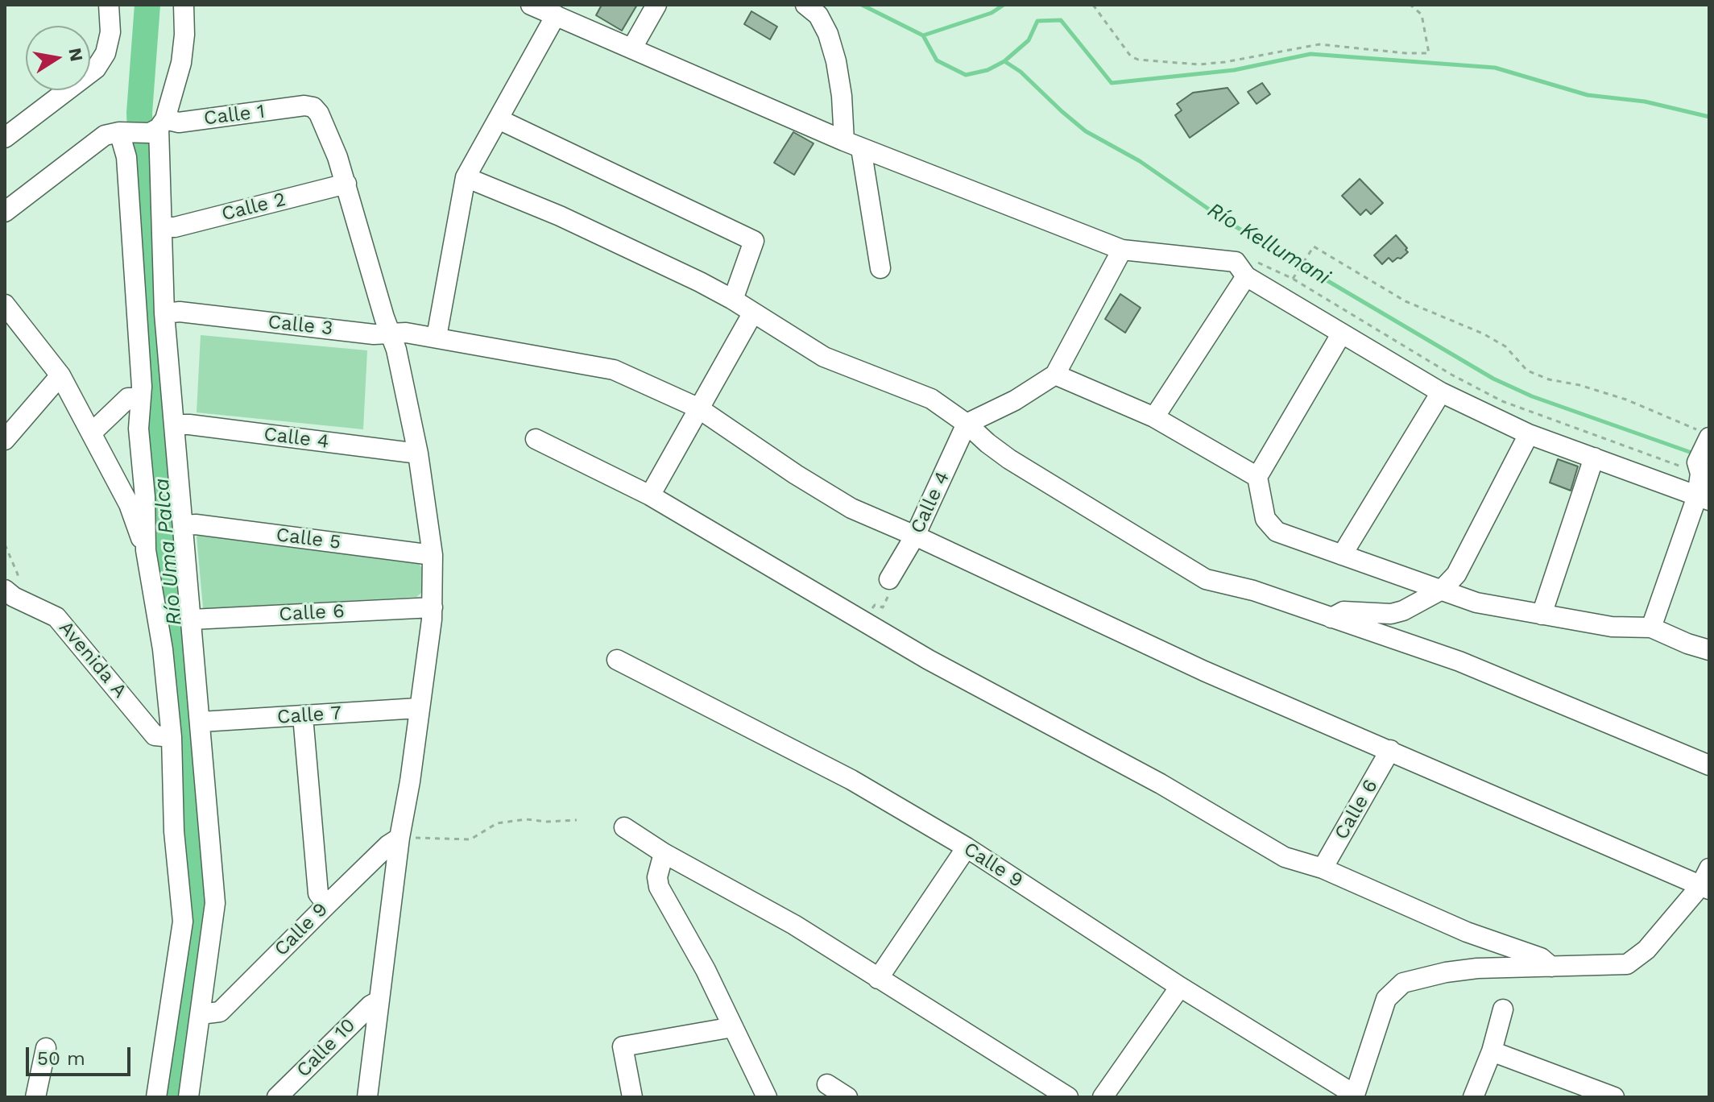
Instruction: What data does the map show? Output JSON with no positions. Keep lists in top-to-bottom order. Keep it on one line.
{"streets":{"street":["Calle 1","Calle 2","Calle 3","Calle 4","Calle 5","Calle 6","Avenida A","Calle 7","Calle 9","Calle 10"]},"crossings":[["Calle 1","Calle 2"],["Calle 3","Calle 4"],["Calle 3","Calle 6"]],"water":["Río Kellumani","Río Uma Palca"],"scale_bar":"50 m","north":"right"}
